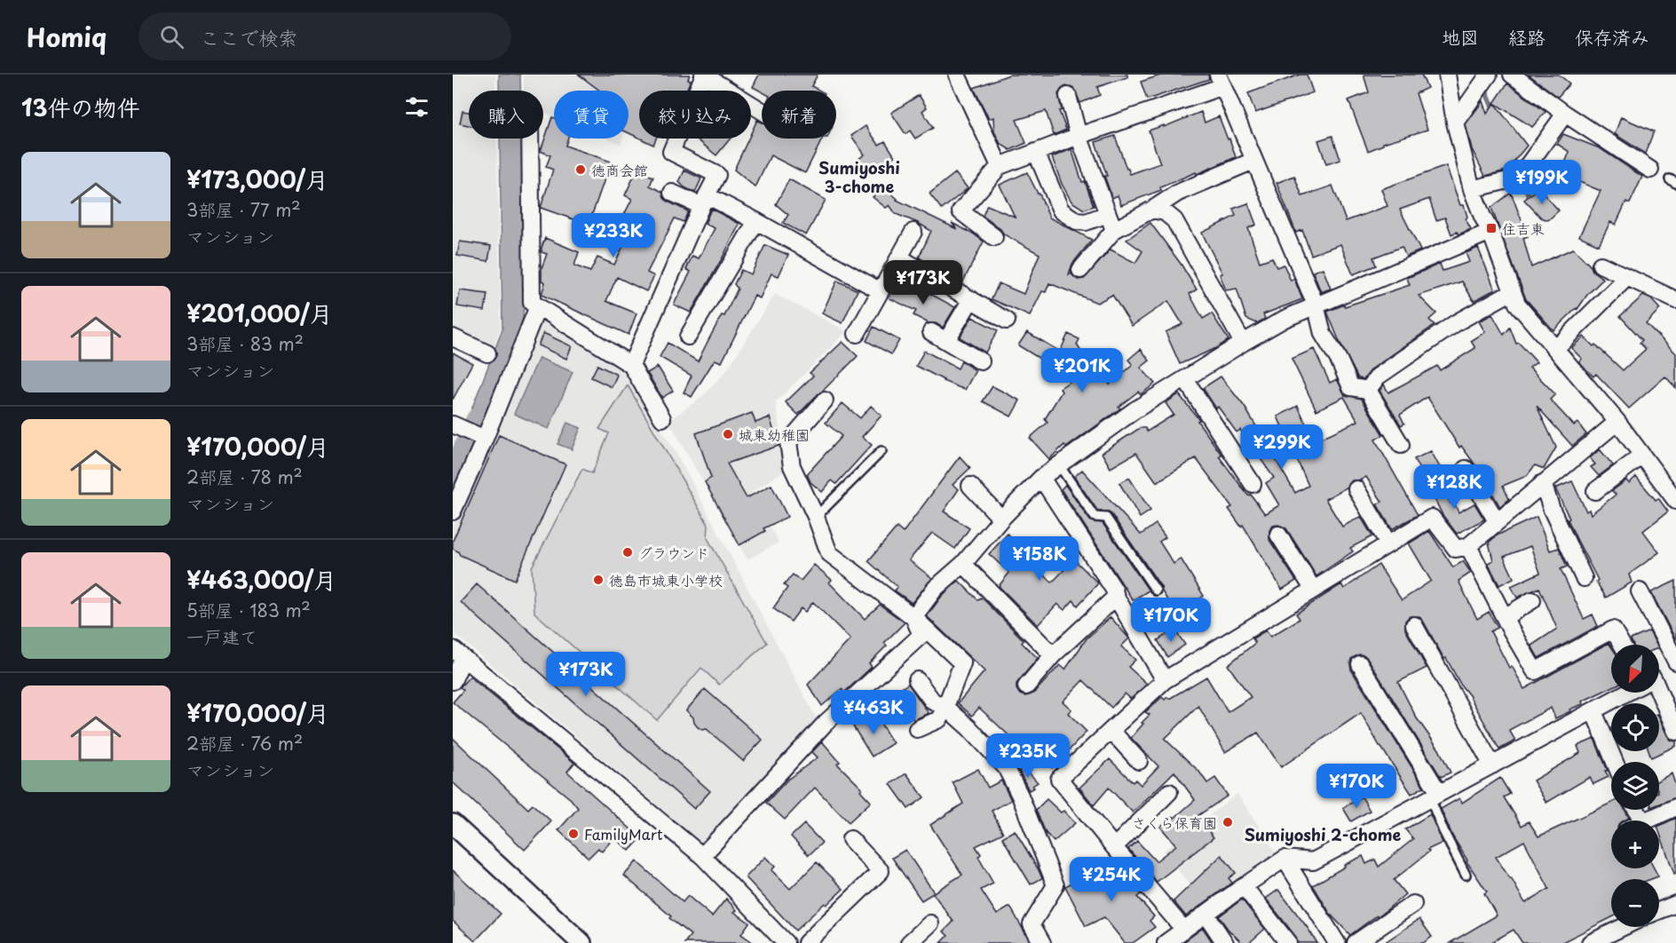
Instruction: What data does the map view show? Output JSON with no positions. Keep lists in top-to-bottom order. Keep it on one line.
{"districts":["Sumiyoshi 3-chome","Sumiyoshi 2-chome"],"places":{"other":["徳商会館","城東幼稚園","グラウンド","徳島市城東小学校","さくら保育園","FamilyMart"],"transit":["住吉東"]},"north":"bottom left","page":{"header":"Homiq","search":"ここで検索","nav":["地図","経路","保存済み"],"heading":"13件の物件","chip":["購入","賃貸","絞り込み","新着"],"list":[{"name":"¥173,000/月","note":"3部屋 · 77 m² · マンション"},{"name":"¥201,000/月","note":"3部屋 · 83 m² · マンション"},{"name":"¥170,000/月","note":"2部屋 · 78 m² · マンション"},{"name":"¥463,000/月","note":"5部屋 · 183 m² · 一戸建て"},{"name":"¥170,000/月","note":"2部屋 · 76 m² · マンション"}],"price":["¥199K","¥233K","¥173K","¥201K","¥299K","¥128K","¥158K","¥170K","¥173K","¥463K","¥235K","¥170K","¥254K"],"map_buttons":["+","−"]}}
